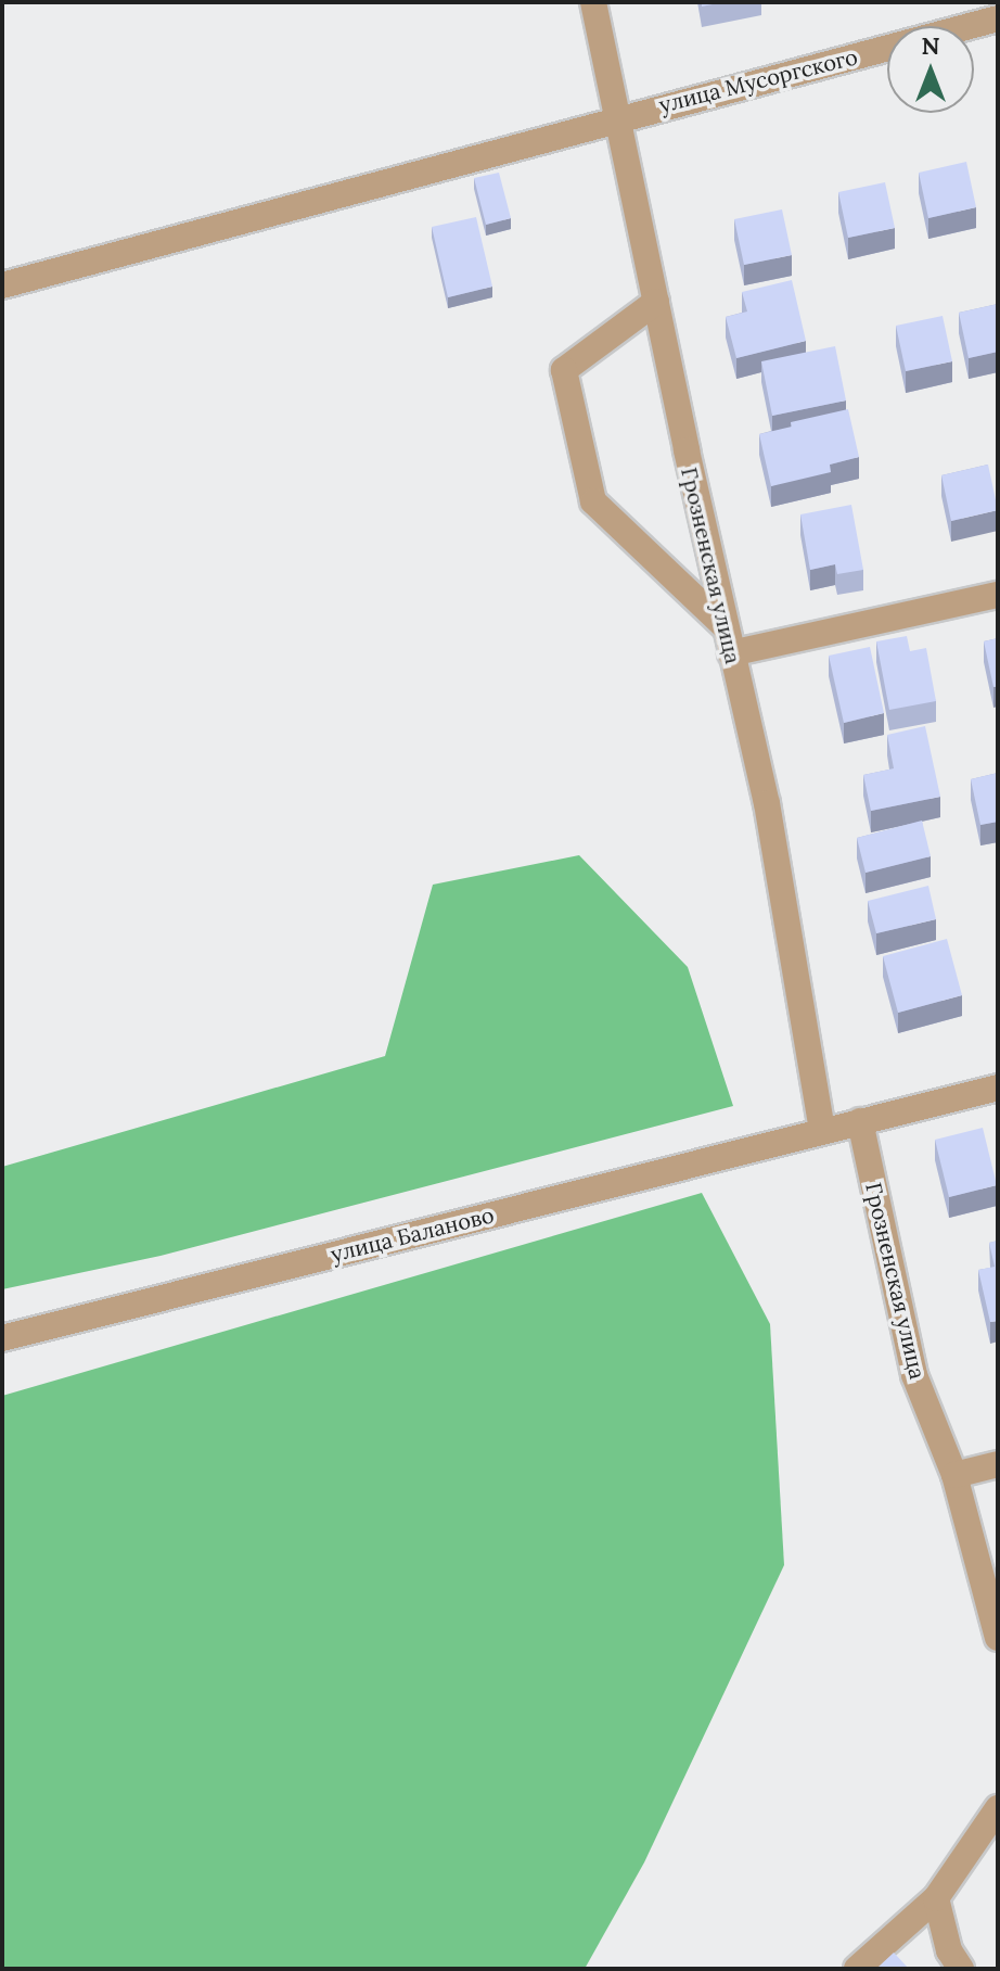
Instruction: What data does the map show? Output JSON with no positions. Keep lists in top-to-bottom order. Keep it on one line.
{"streets":{"street":["улица Мусоргского","Грозненская улица","улица Баланово"]},"crossings":[["улица Мусоргского","Грозненская улица"],["Грозненская улица","улица Баланово"]],"north":"top"}
